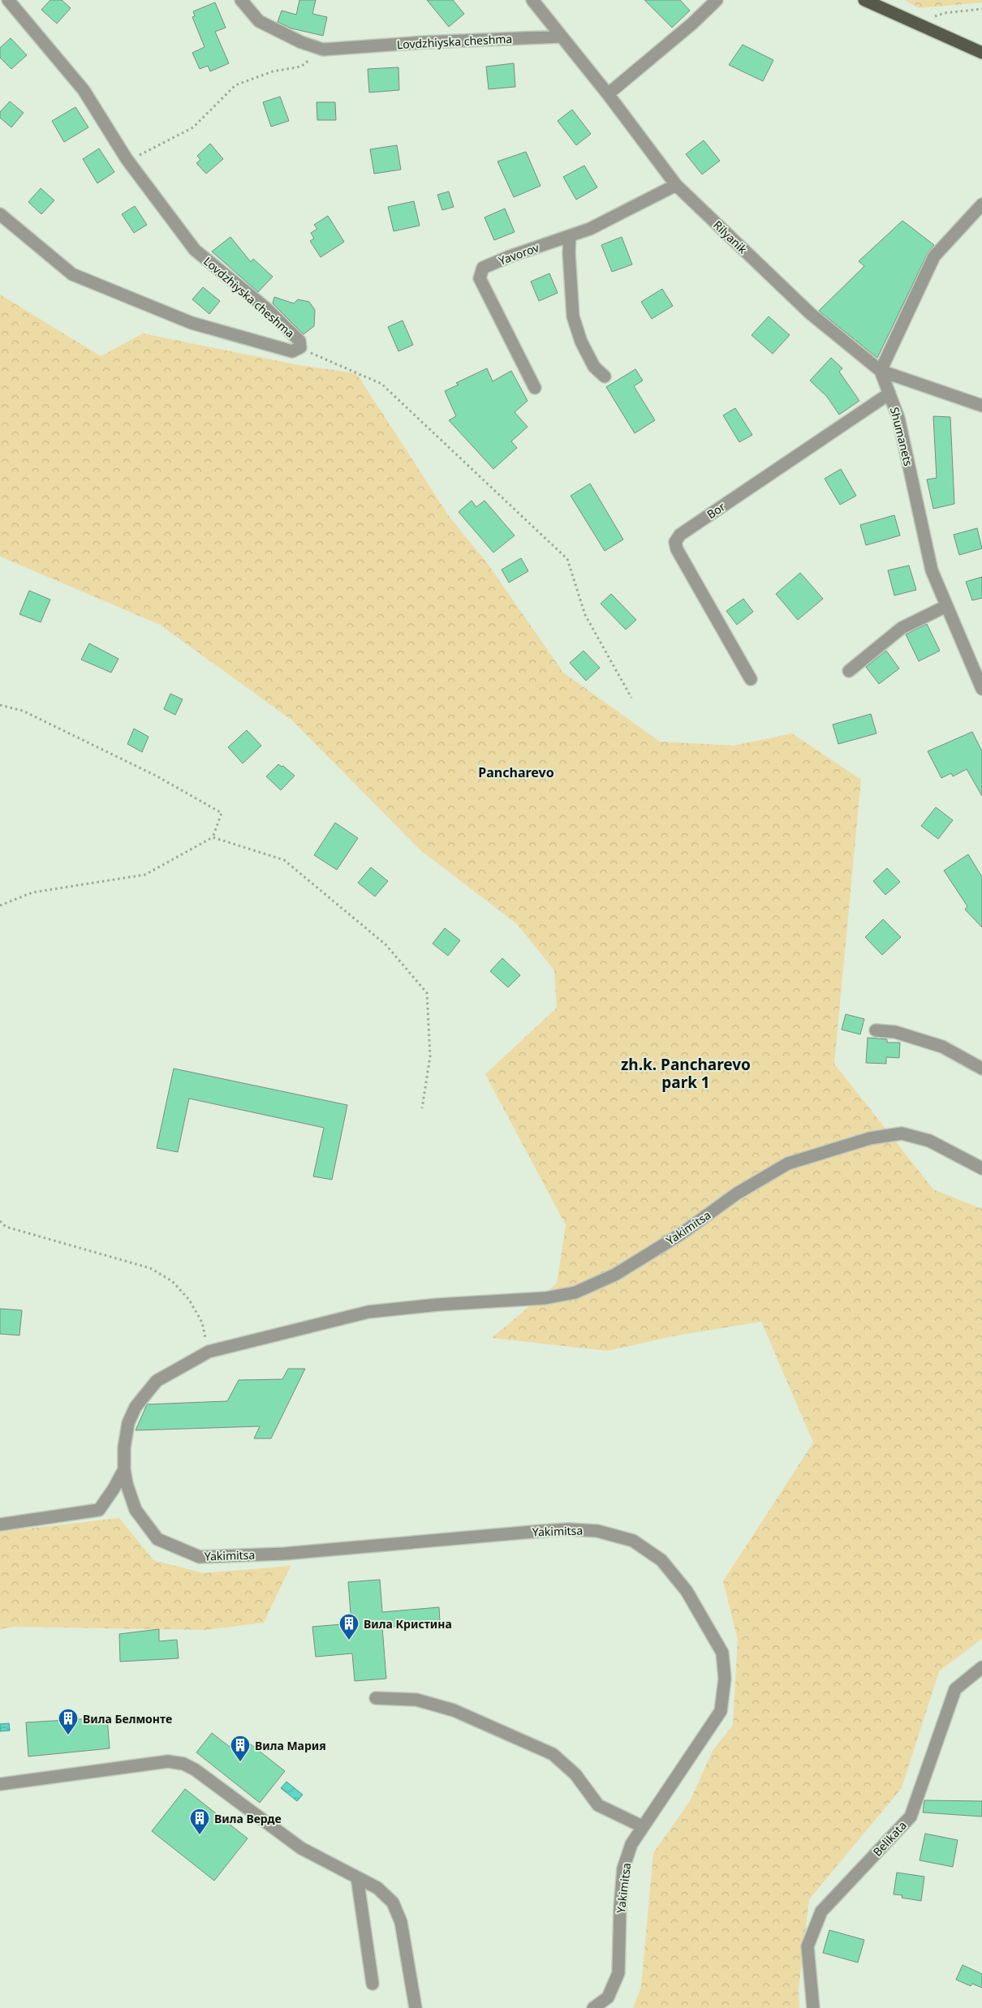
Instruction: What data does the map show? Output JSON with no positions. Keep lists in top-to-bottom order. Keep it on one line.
{"streets":{"street":["Lovdzhiyska cheshma","Rilyanik","Yavorov","Shumanets","Bor","Yakimitsa","Belikata"]},"crossings":[["Lovdzhiyska cheshma","Rilyanik"],["Rilyanik","Yavorov"],["Rilyanik","Shumanets"],["Shumanets","Bor"]],"districts":["Pancharevo","zh.k. Pancharevo park 1"],"places":{"building":["Вила Кристина","Вила Белмонте","Вила Мария","Вила Верде"]}}
